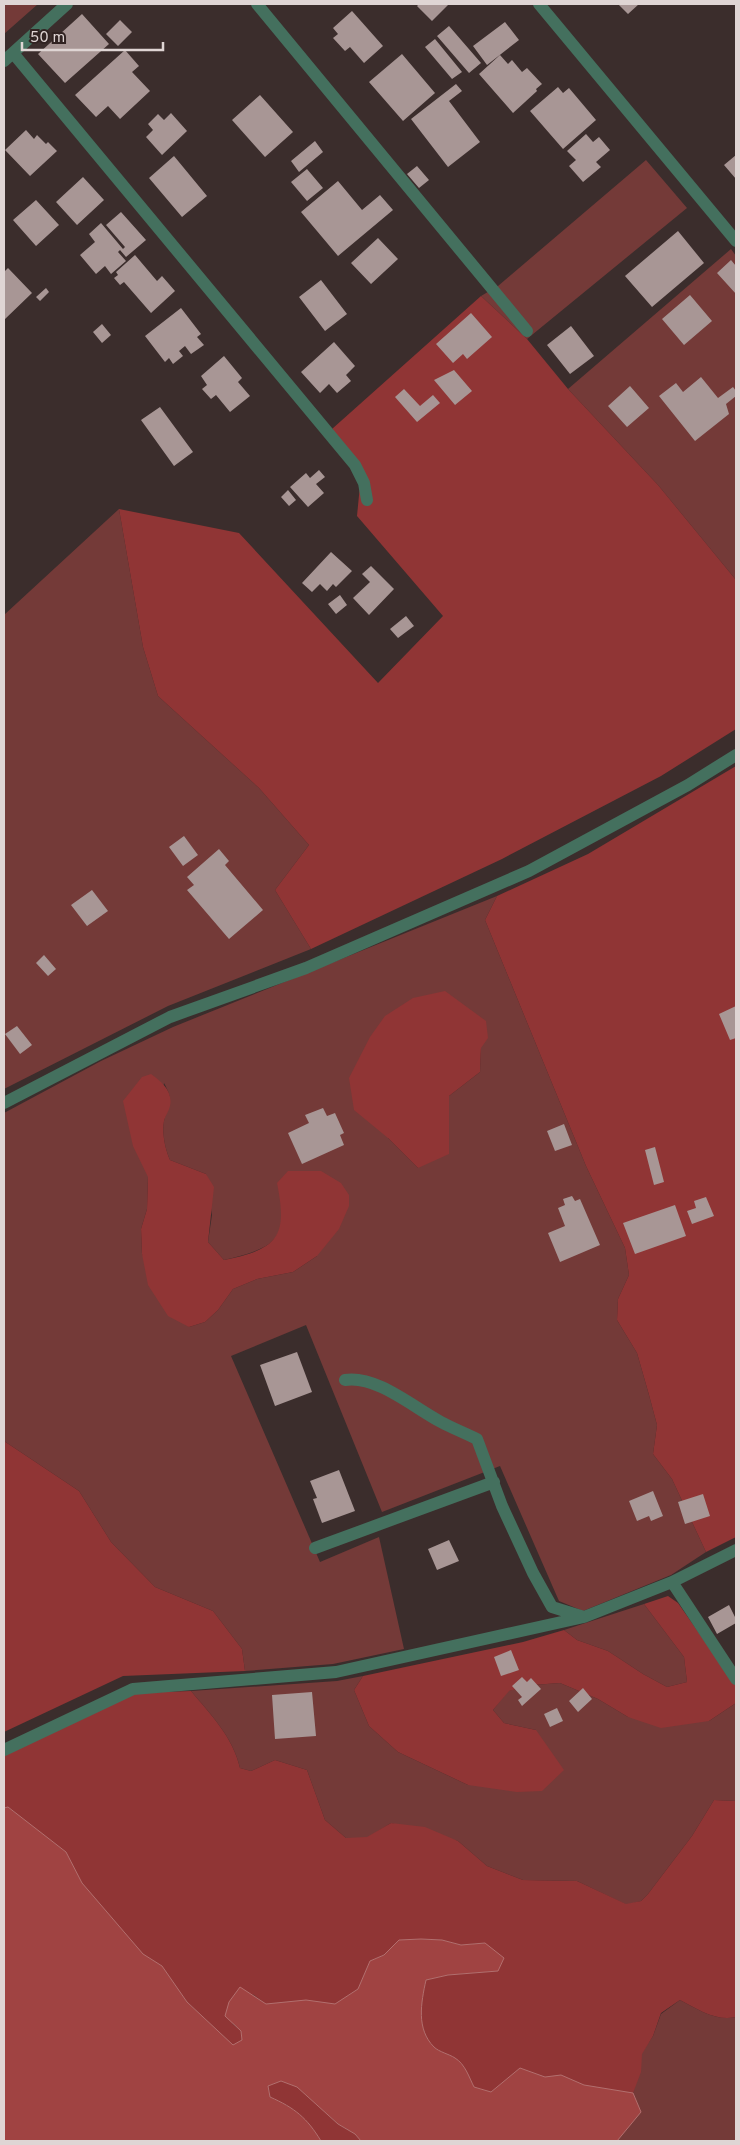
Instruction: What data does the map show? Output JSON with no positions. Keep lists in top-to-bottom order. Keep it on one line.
{"scale_bar":"50 m"}
